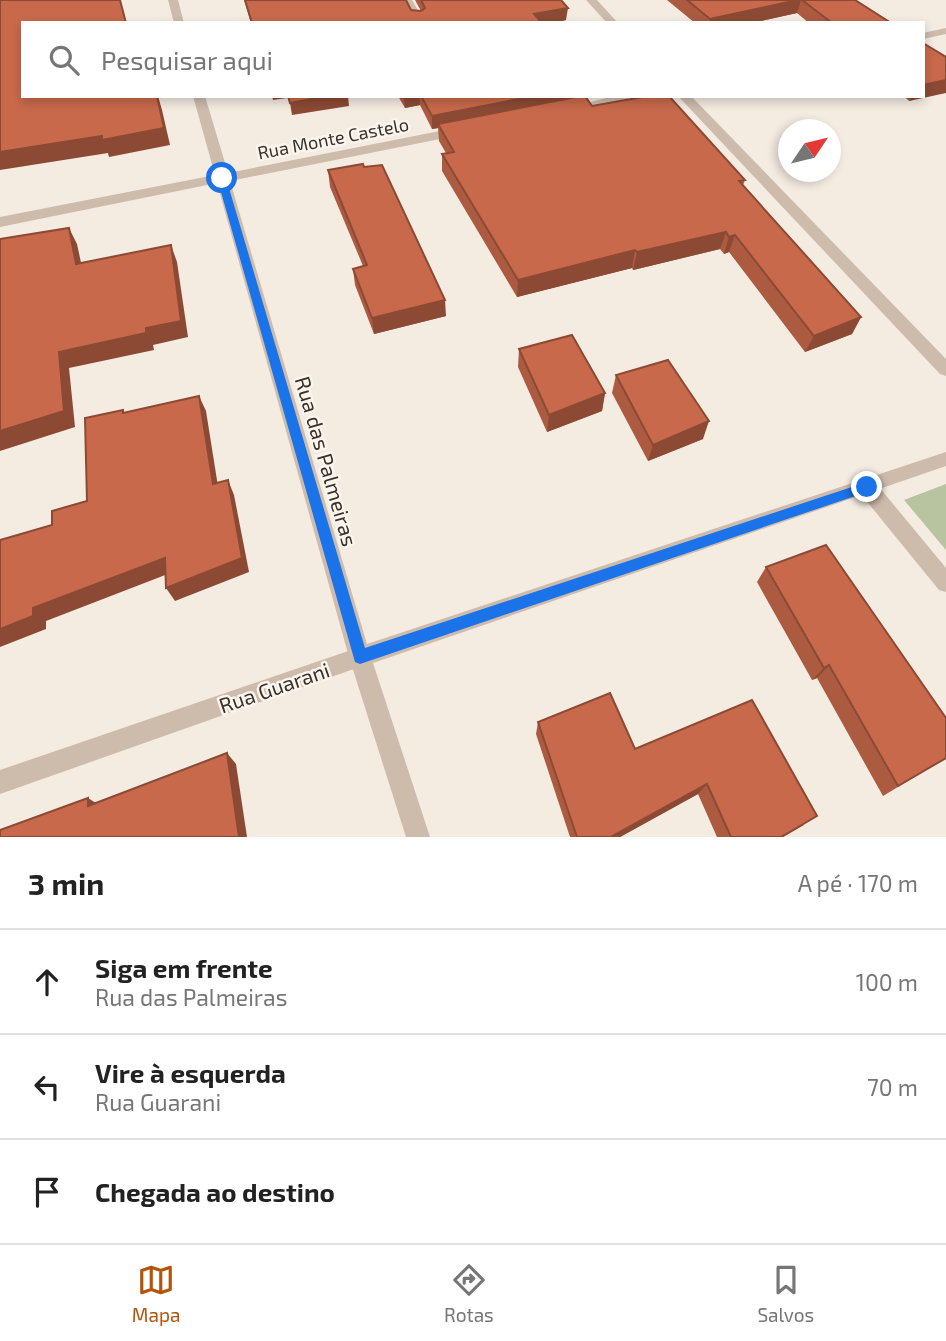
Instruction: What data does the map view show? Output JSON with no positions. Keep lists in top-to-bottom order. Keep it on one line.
{"streets":{"street":["Rua Monte Castelo","Rua das Palmeiras","Rua Guarani"]},"crossings":[["Rua Monte Castelo","Rua das Palmeiras"],["Rua das Palmeiras","Rua Guarani"]],"north":"top right","page":{"search":"Pesquisar aqui","heading":["3 min","A pé · 170 m"],"list":[["Siga em frente","Rua das Palmeiras","100 m"],["Vire à esquerda","Rua Guarani","70 m"],"Chegada ao destino"],"nav":["Mapa","Rotas","Salvos"]}}
